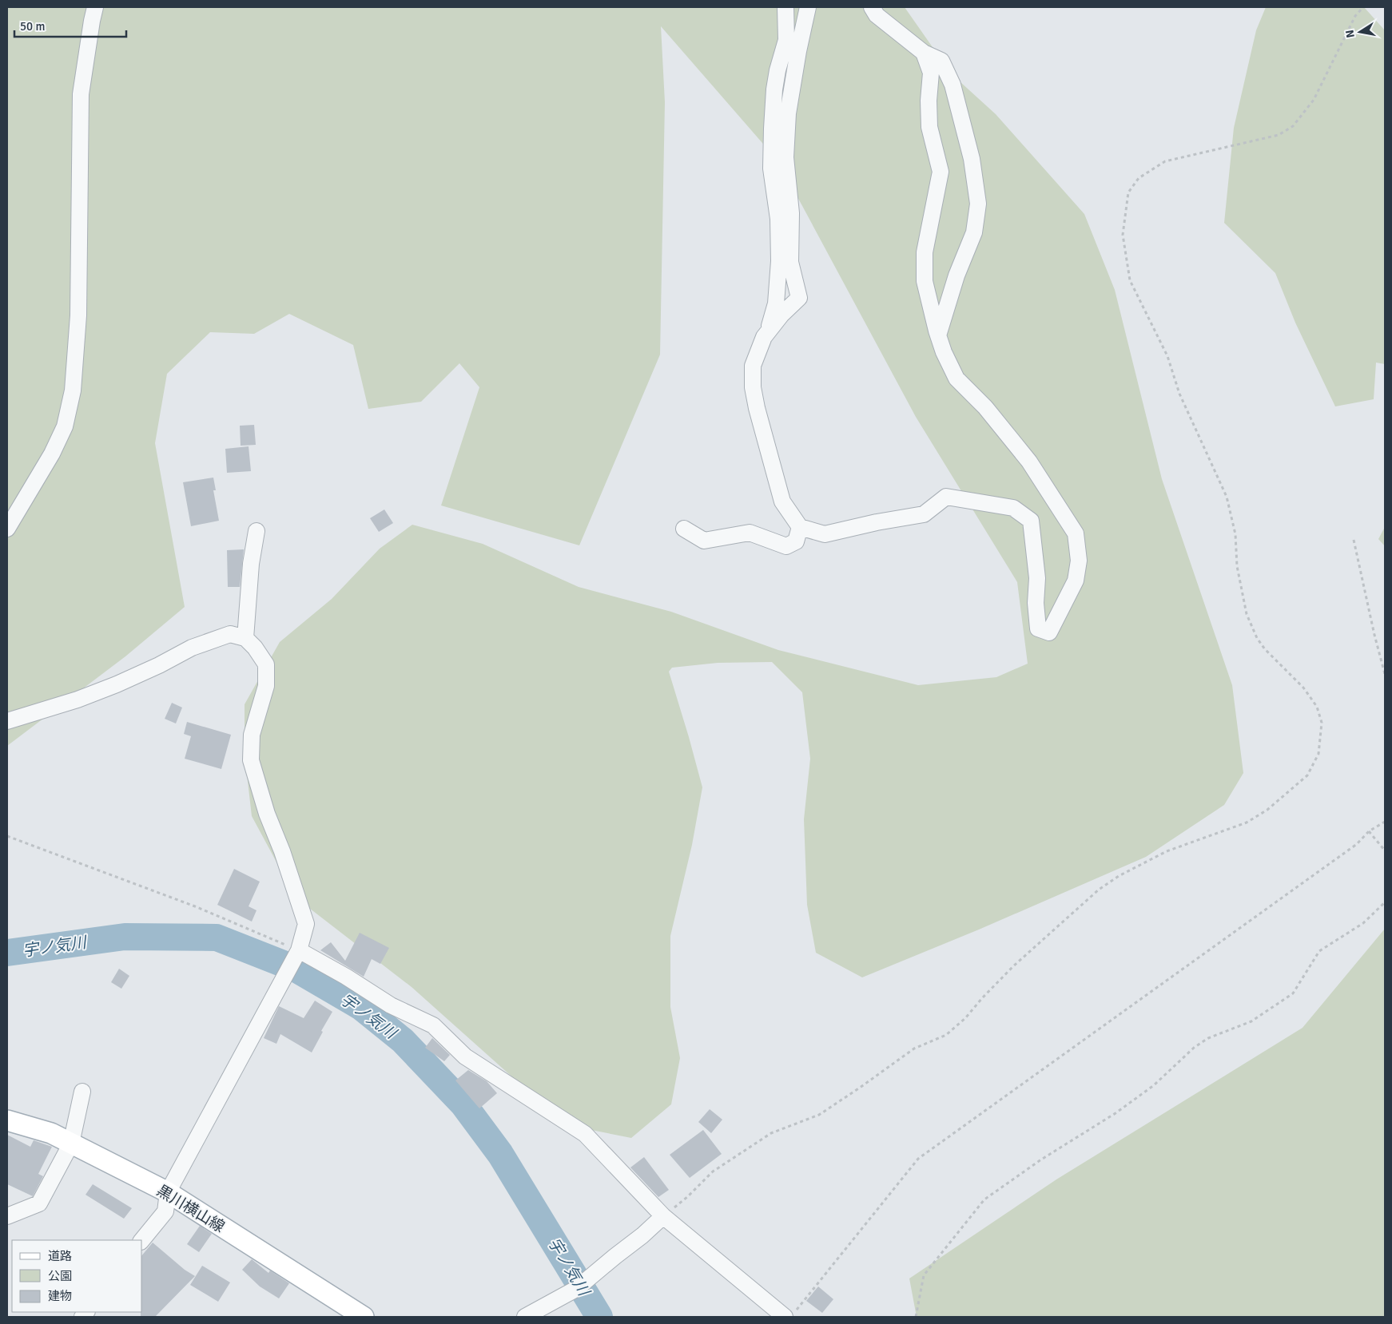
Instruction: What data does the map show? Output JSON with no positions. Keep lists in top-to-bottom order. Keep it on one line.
{"streets":{"main road":["黒川横山線"]},"water":["宇ノ気川"],"legend":["道路","公園","建物"],"scale_bar":"50 m","north":"left"}
